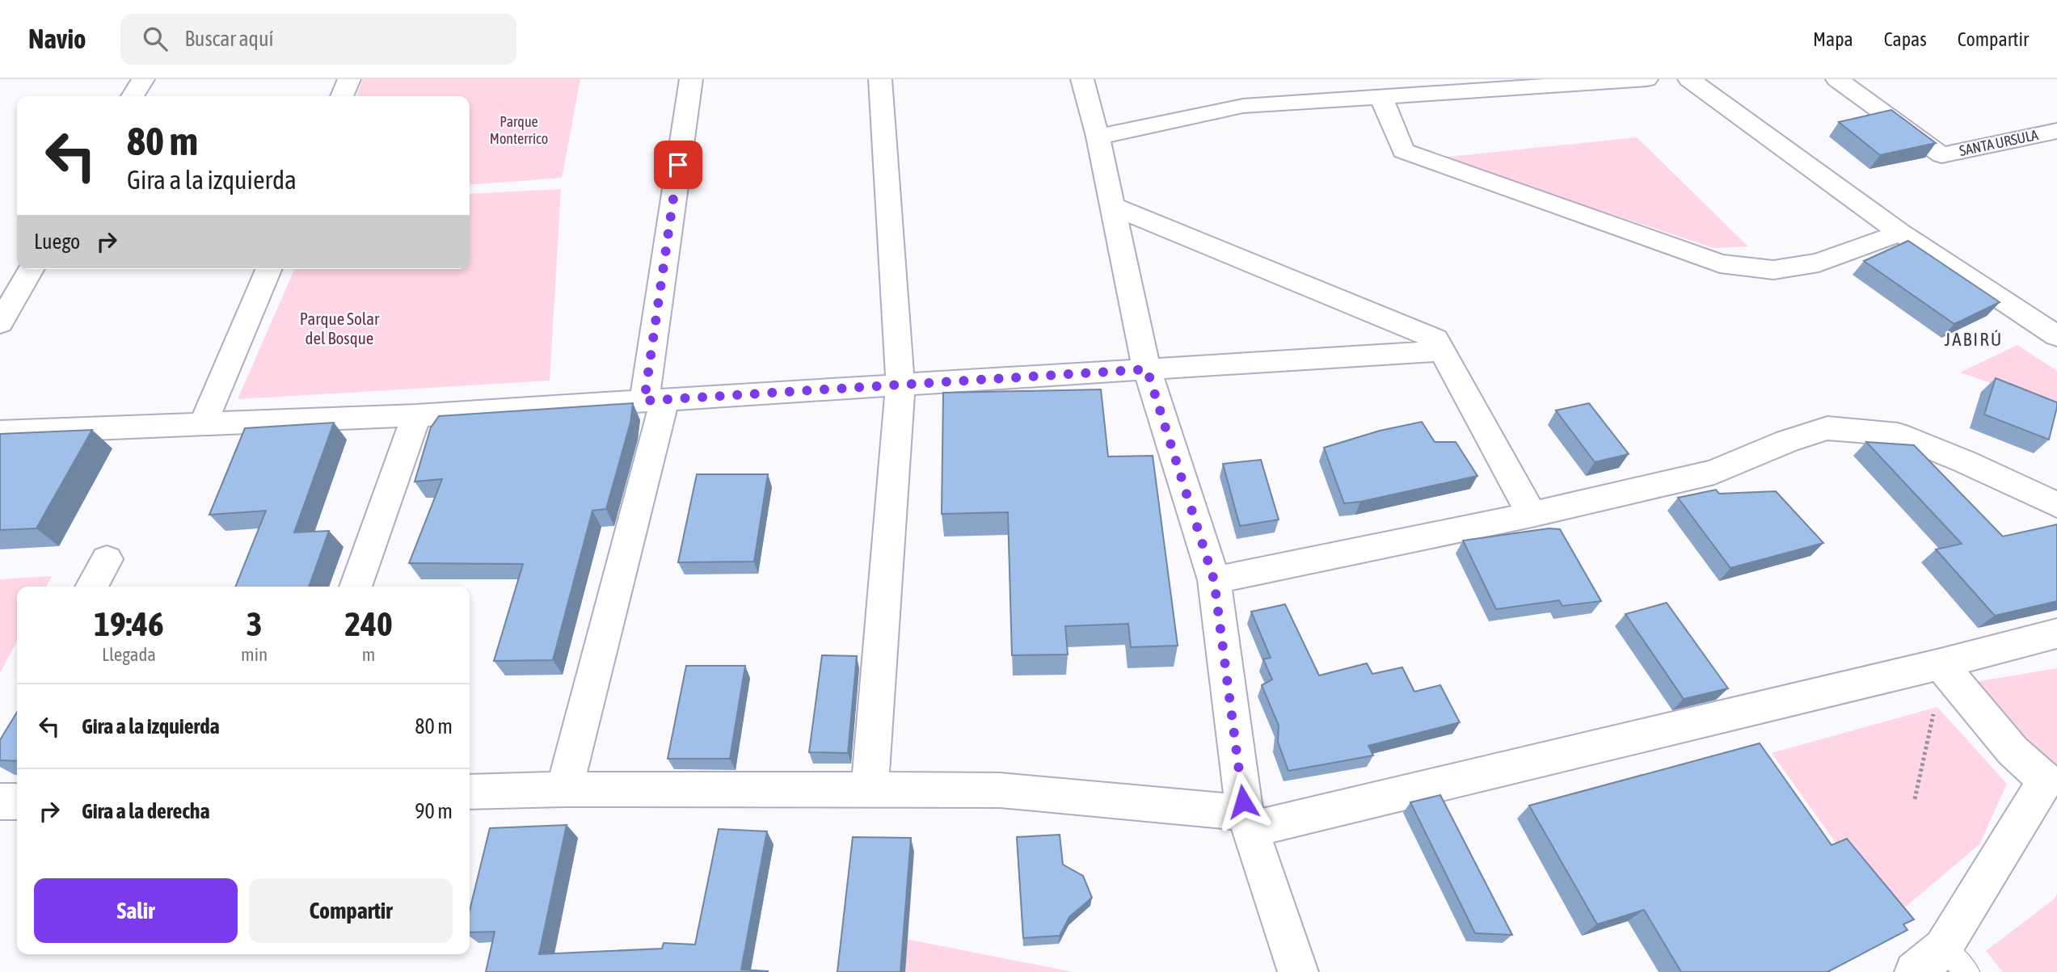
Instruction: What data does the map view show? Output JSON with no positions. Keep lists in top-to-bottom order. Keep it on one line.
{"streets":{"street":["SANTA URSULA"]},"districts":["JABIRÚ"],"parks":["Parque Monterrico","Parque Solar del Bosque"],"page":{"header":"Navio","search":"Buscar aquí","nav":["Mapa","Capas","Compartir"],"turn":["80 m","Gira a la izquierda"],"then":"Luego","eta":["19:46","Llegada","3","min","240","m"],"list":[{"name":"Gira a la izquierda","value":"80 m"},{"name":"Gira a la derecha","value":"90 m"}],"buttons":["Salir","Compartir"]}}
